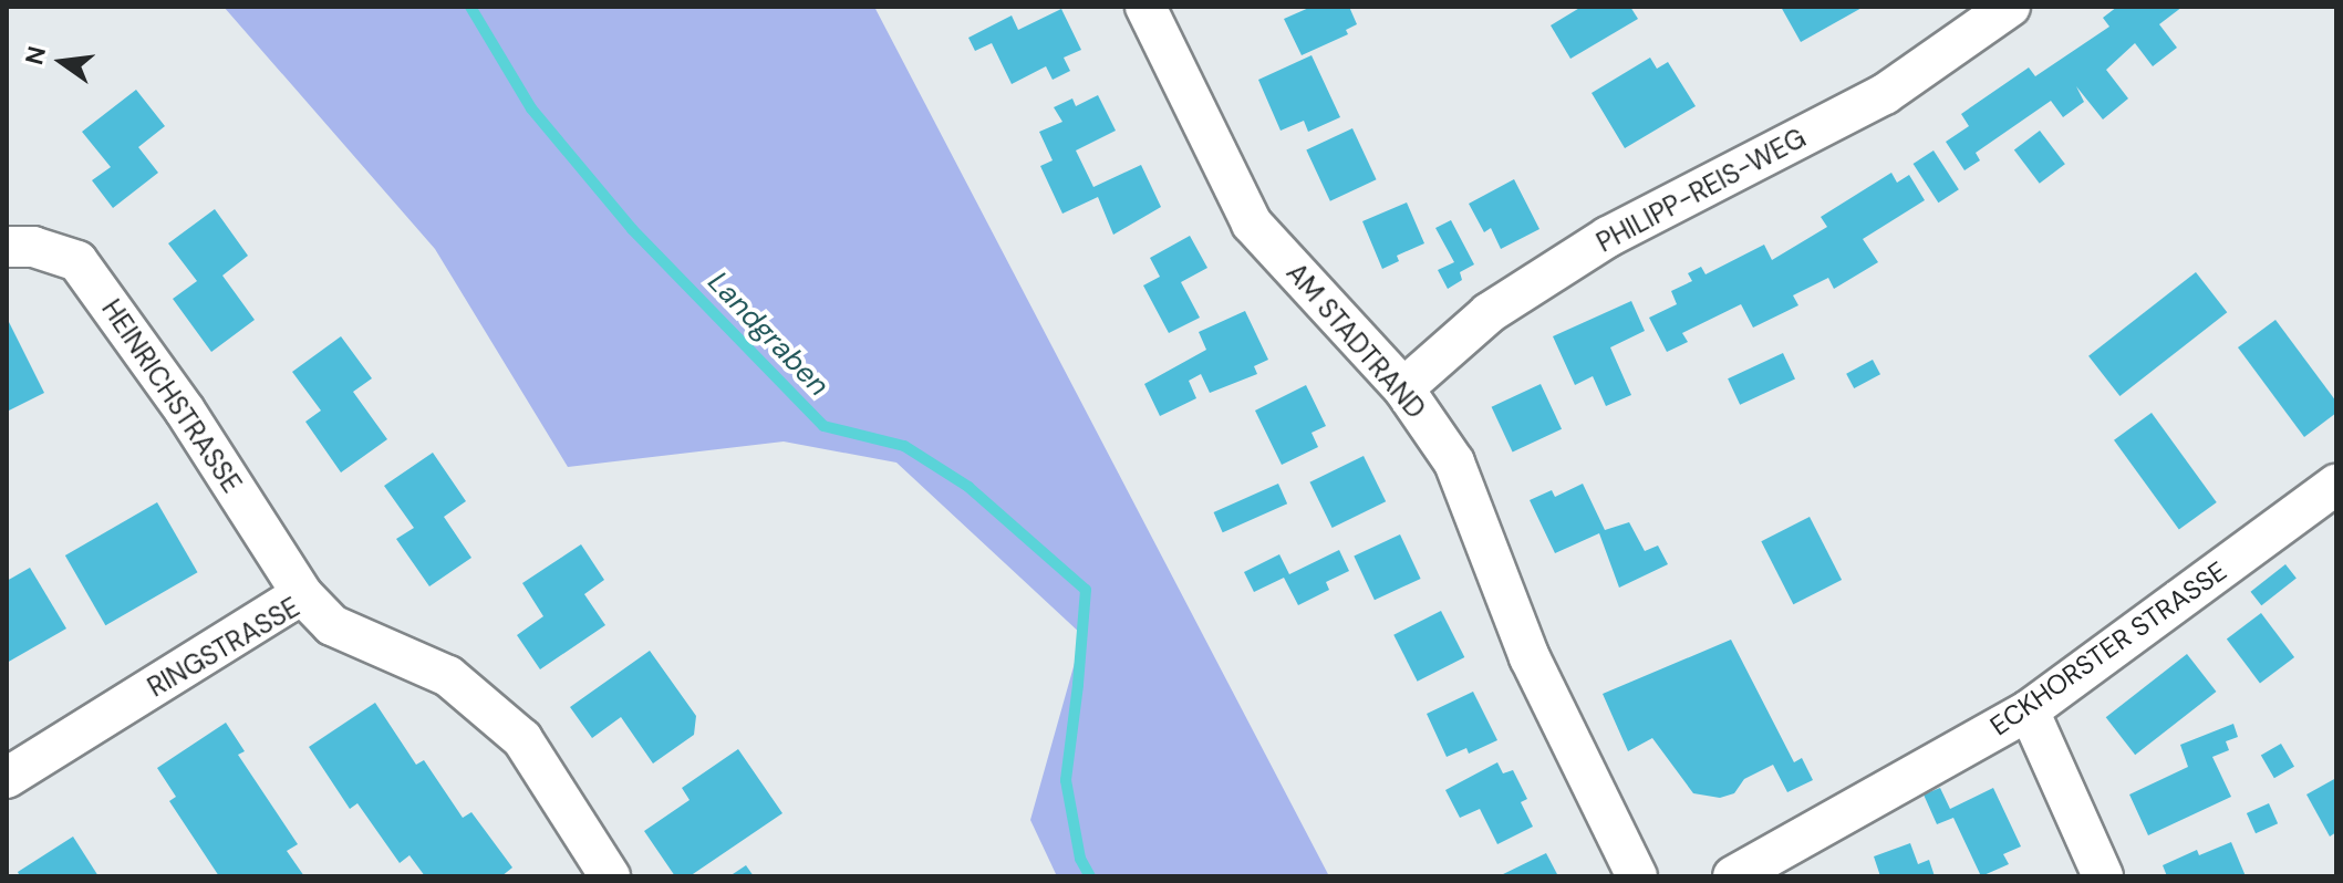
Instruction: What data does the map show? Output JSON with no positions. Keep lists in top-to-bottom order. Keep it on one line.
{"streets":{"street":["PHILIPP-REIS-WEG","AM STADTRAND","HEINRICHSTRASSE","RINGSTRASSE","ECKHORSTER STRASSE"]},"crossings":[["PHILIPP-REIS-WEG","AM STADTRAND"],["HEINRICHSTRASSE","RINGSTRASSE"]],"water":["Landgraben"],"north":"left"}
